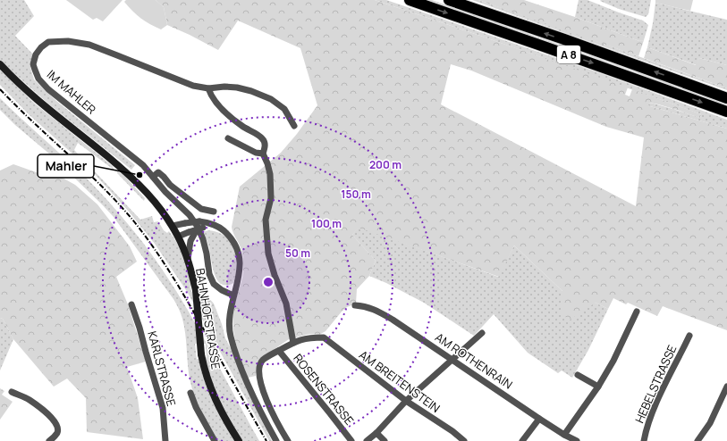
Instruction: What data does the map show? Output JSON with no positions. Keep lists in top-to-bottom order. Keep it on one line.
{"streets":{"highway":["A 8"],"main road":["BAHNHOFSTRASSE"],"street":["IM MAHLER","AM ROTHENRAIN","KARLSTRASSE","AM BREITENSTEIN","HEBELSTRASSE","ROSENSTRASSE"]},"places":["Mahler"],"rings":["200 m","150 m","100 m","50 m"]}
